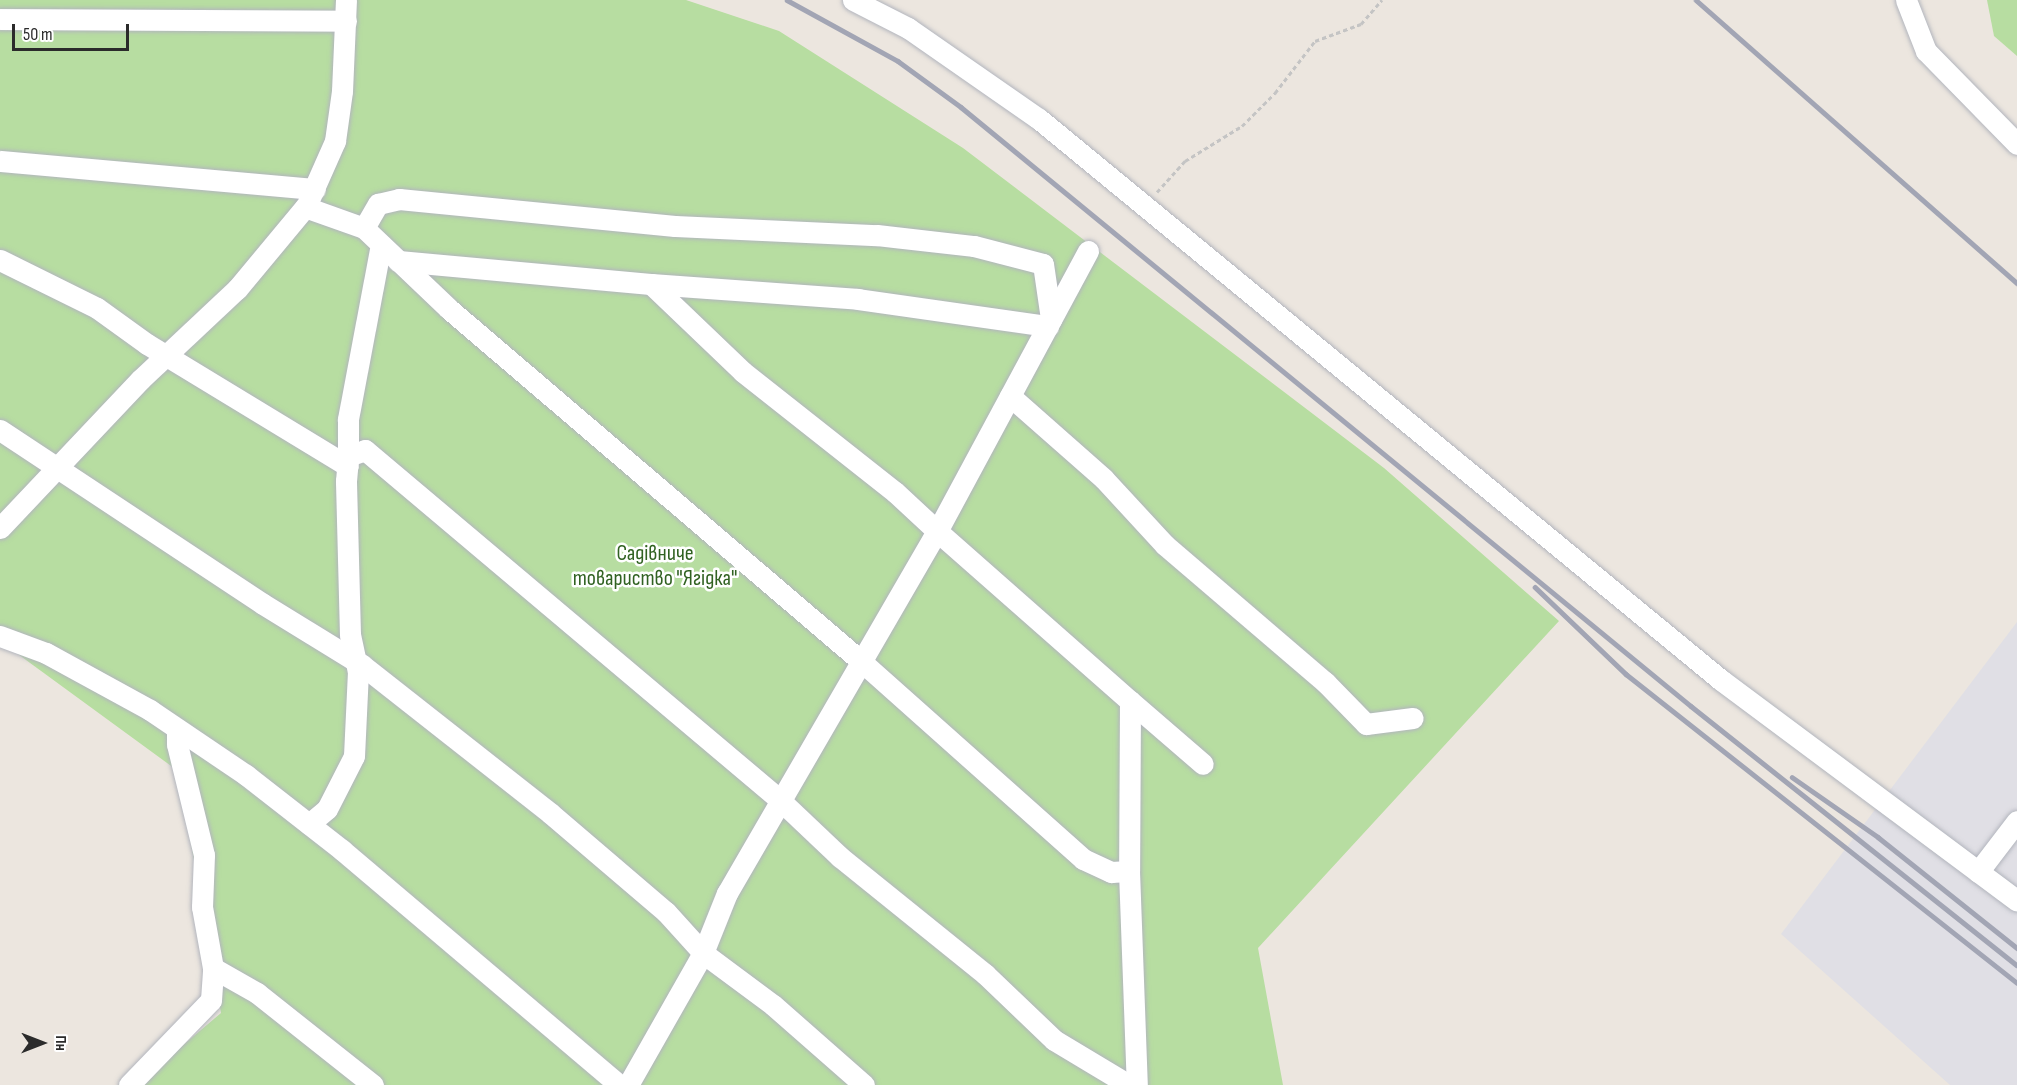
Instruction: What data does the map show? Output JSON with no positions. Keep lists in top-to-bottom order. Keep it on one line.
{"parks":["Садівниче товариство \"Ягідка\""],"scale_bar":"50 m","north":"right"}
